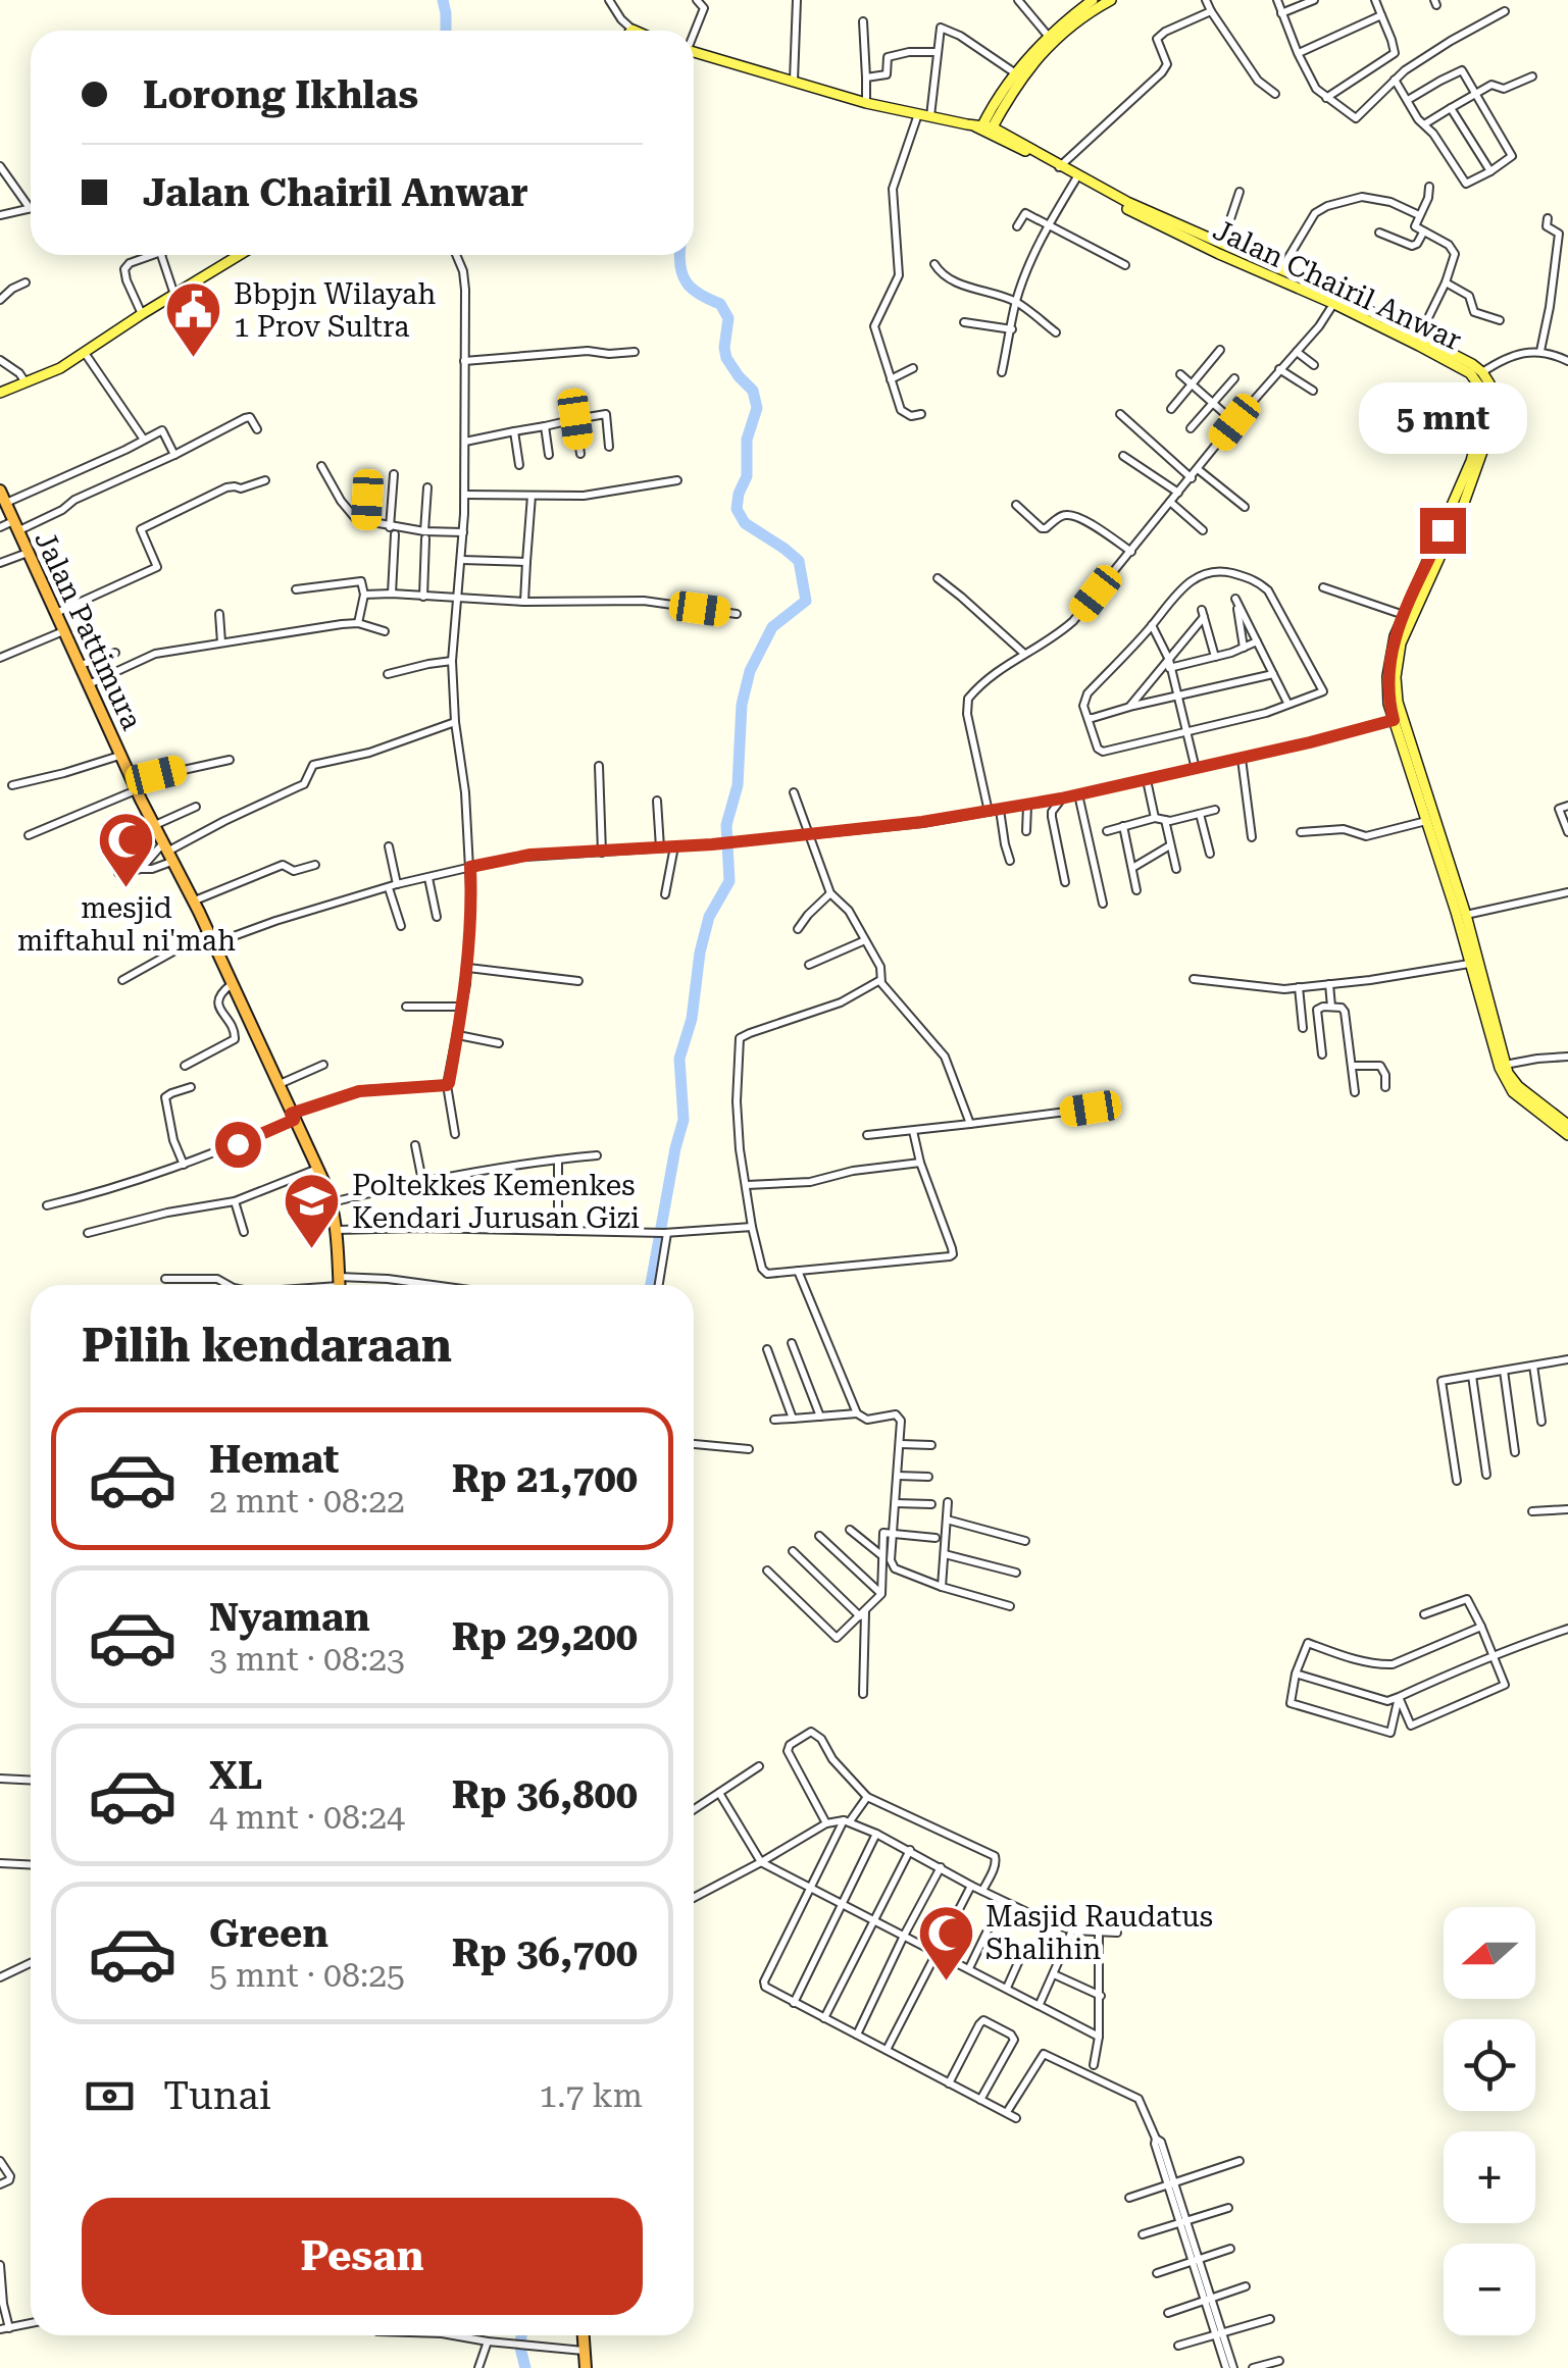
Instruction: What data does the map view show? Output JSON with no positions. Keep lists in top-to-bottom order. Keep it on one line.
{"streets":{"highway":["Jalan Pattimura"],"main road":["Jalan Chairil Anwar"]},"places":{"public building":["Bbpjn Wilayah 1 Prov Sultra"],"mosque":["mesjid miftahul ni'mah","Masjid Raudatus Shalihin"],"school or university":["Poltekkes Kemenkes Kendari Jurusan Gizi"]},"north":"left","page":{"banner":["Lorong Ikhlas","Jalan Chairil Anwar"],"bubble":"5 mnt","heading":"Pilih kendaraan","list":[{"name":"Hemat","note":"2 mnt · 08:22","value":"Rp 21,700"},{"name":"Nyaman","note":"3 mnt · 08:23","value":"Rp 29,200"},{"name":"XL","note":"4 mnt · 08:24","value":"Rp 36,800"},{"name":"Green","note":"5 mnt · 08:25","value":"Rp 36,700"}],"map_buttons":["+","−"],"pay":["Tunai","1.7 km"],"buttons":"Pesan"}}
